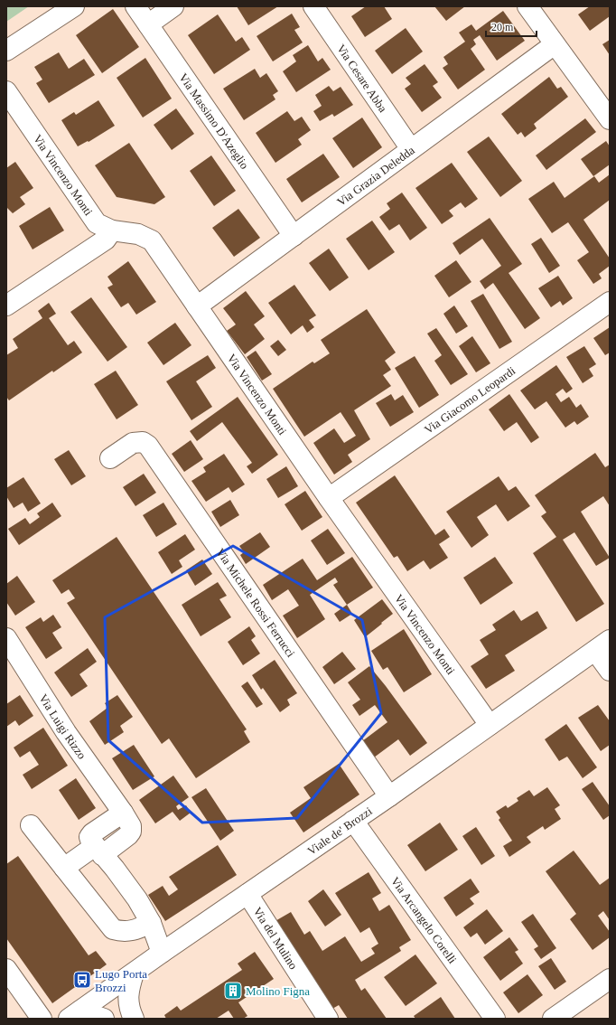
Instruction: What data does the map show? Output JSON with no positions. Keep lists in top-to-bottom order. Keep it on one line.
{"streets":{"street":["Via Cesare Abba","Via Massimo D'Azeglio","Via Vincenzo Monti","Via Grazia Deledda","Via Giacomo Leopardi","Via Michele Rossi Ferrucci","Via Luigi Rizzo","Viale de' Brozzi","Via Arcangelo Corelli","Via del Mulino"]},"crossings":[["Via Cesare Abba","Via Grazia Deledda"],["Via Massimo D'Azeglio","Via Grazia Deledda"],["Via Vincenzo Monti","Via Grazia Deledda"],["Via Vincenzo Monti","Via Giacomo Leopardi"],["Via Vincenzo Monti","Viale de' Brozzi"],["Via Michele Rossi Ferrucci","Viale de' Brozzi"],["Viale de' Brozzi","Via Arcangelo Corelli"],["Viale de' Brozzi","Via del Mulino"]],"places":{"bus stop":["Lugo Porta Brozzi"],"building":["Molino Figna"]},"scale_bar":"20 m"}
